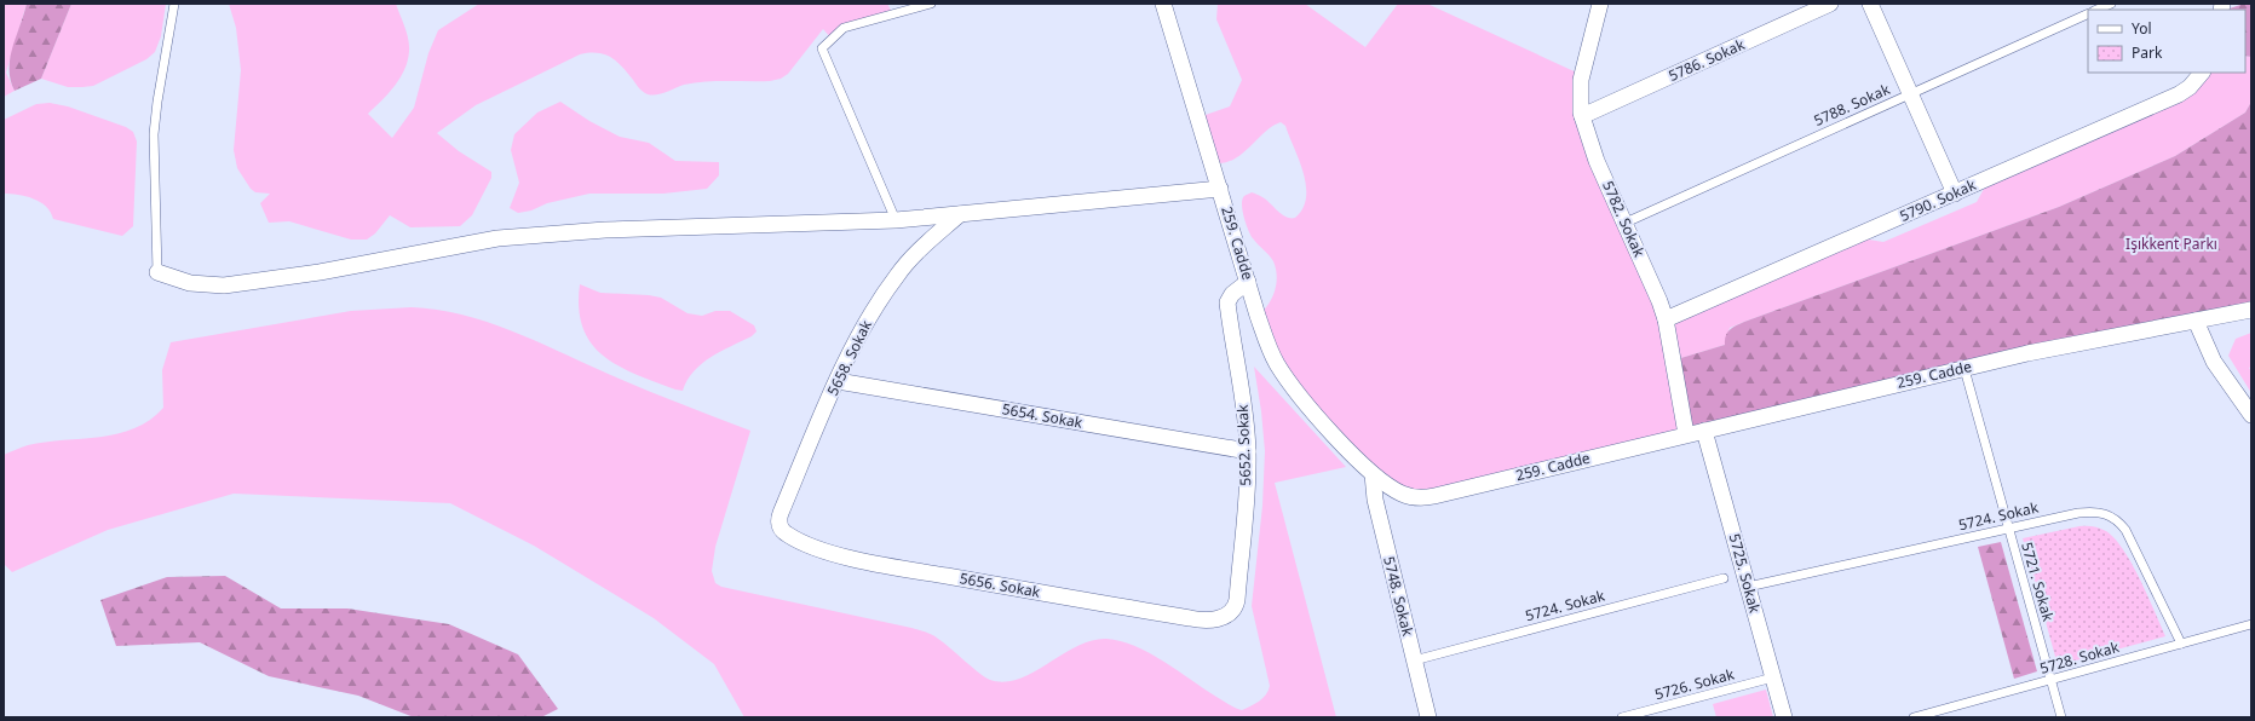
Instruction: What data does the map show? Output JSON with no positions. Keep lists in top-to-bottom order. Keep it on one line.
{"streets":{"street":["5786. Sokak","5790. Sokak","5782. Sokak","259. Cadde","5658. Sokak","5654. Sokak","5652. Sokak","5725. Sokak","5656. Sokak","5748. Sokak"],"lane":["5788. Sokak","5724. Sokak","5721. Sokak","5728. Sokak","5726. Sokak"]},"crossings":[["5786. Sokak","5782. Sokak"],["5788. Sokak","5782. Sokak"],["5790. Sokak","5782. Sokak"],["5782. Sokak","259. Cadde"],["259. Cadde","5652. Sokak"],["259. Cadde","5725. Sokak"],["259. Cadde","5721. Sokak"],["259. Cadde","5748. Sokak"],["5658. Sokak","5654. Sokak"],["5658. Sokak","5656. Sokak"],["5654. Sokak","5652. Sokak"],["5652. Sokak","5656. Sokak"],["5724. Sokak","5725. Sokak"],["5724. Sokak","5721. Sokak"],["5724. Sokak","5748. Sokak"],["5724. Sokak","5728. Sokak"],["5725. Sokak","5726. Sokak"],["5721. Sokak","5728. Sokak"]],"parks":["Işıkkent Parkı"],"legend":["Yol","Park"]}
